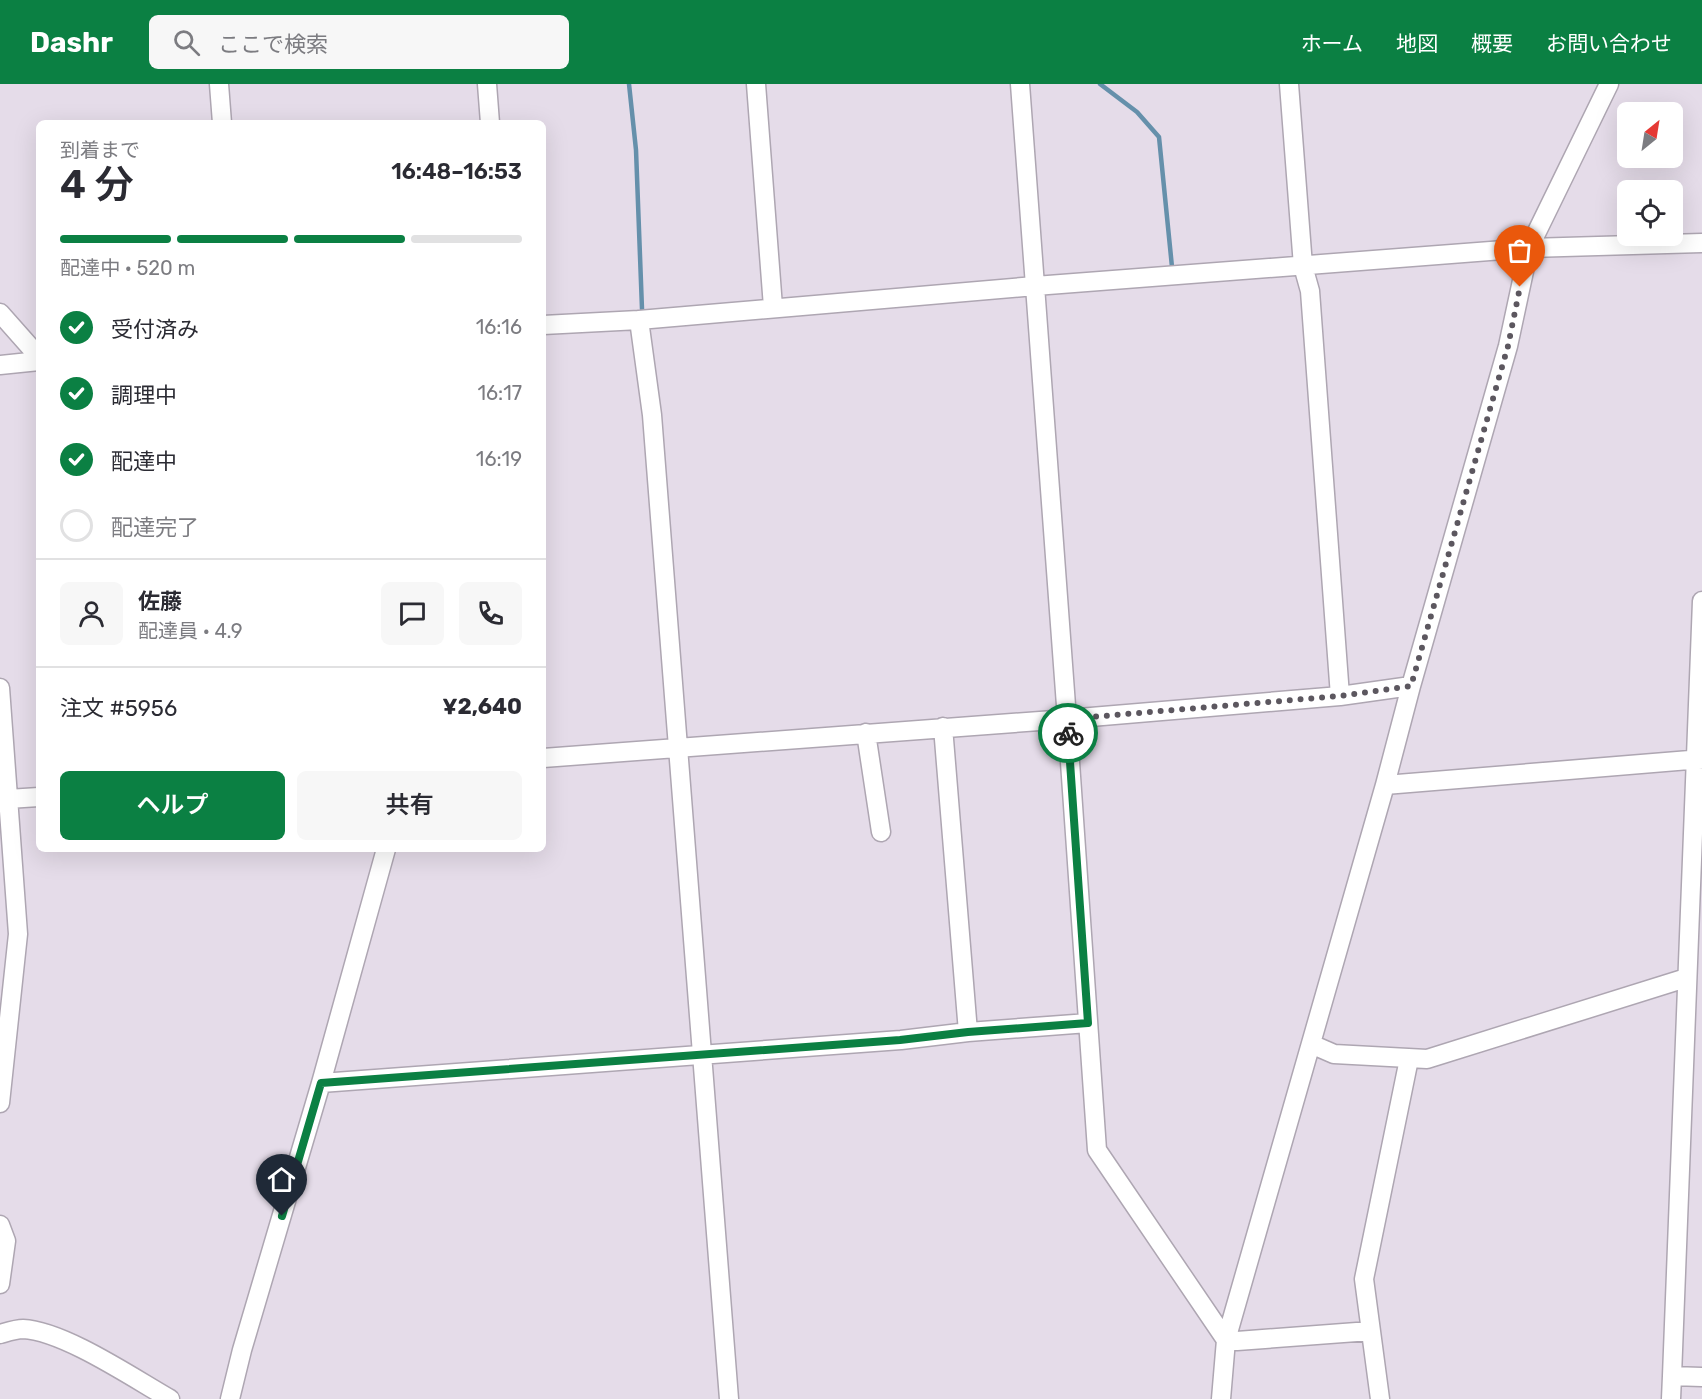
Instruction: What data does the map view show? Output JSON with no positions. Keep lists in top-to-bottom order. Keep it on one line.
{"north":"top right","page":{"header":"Dashr","search":"ここで検索","nav":["ホーム","地図","概要","お問い合わせ"],"heading":["4 分","到着まで","16:48–16:53"],"panel":["佐藤","配達員 · 4.9","注文 #5956","¥2,640"],"bar":"配達中 · 520 m","list":[["受付済み","16:16"],["調理中","16:17"],["配達中","16:19"],"配達完了"],"buttons":["ヘルプ","共有"]}}
